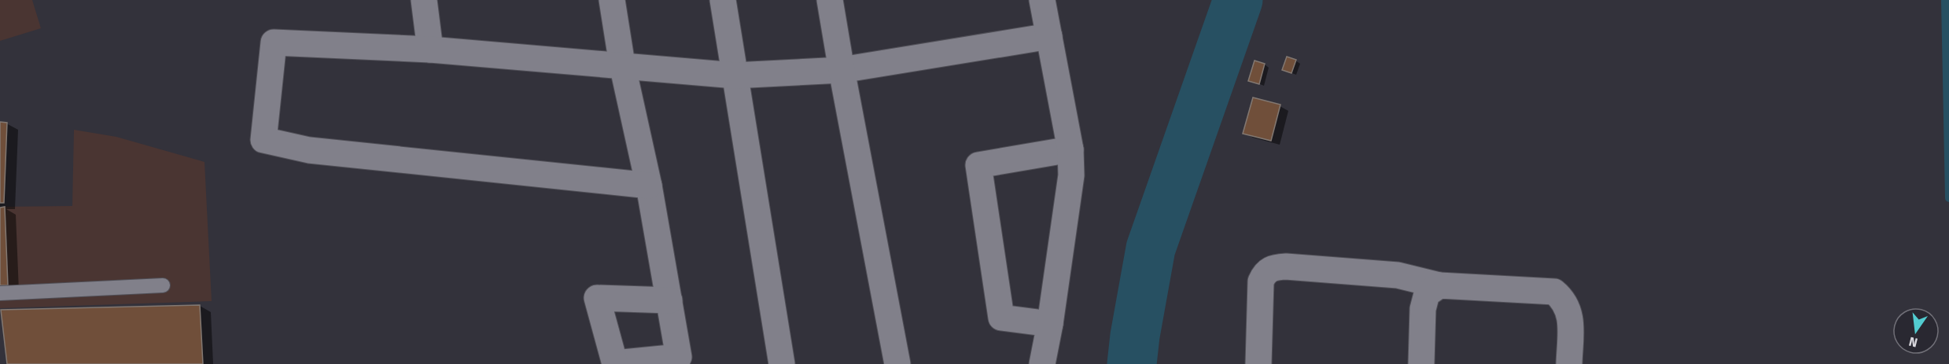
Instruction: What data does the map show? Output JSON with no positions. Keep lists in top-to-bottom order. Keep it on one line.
{"north":"bottom"}
